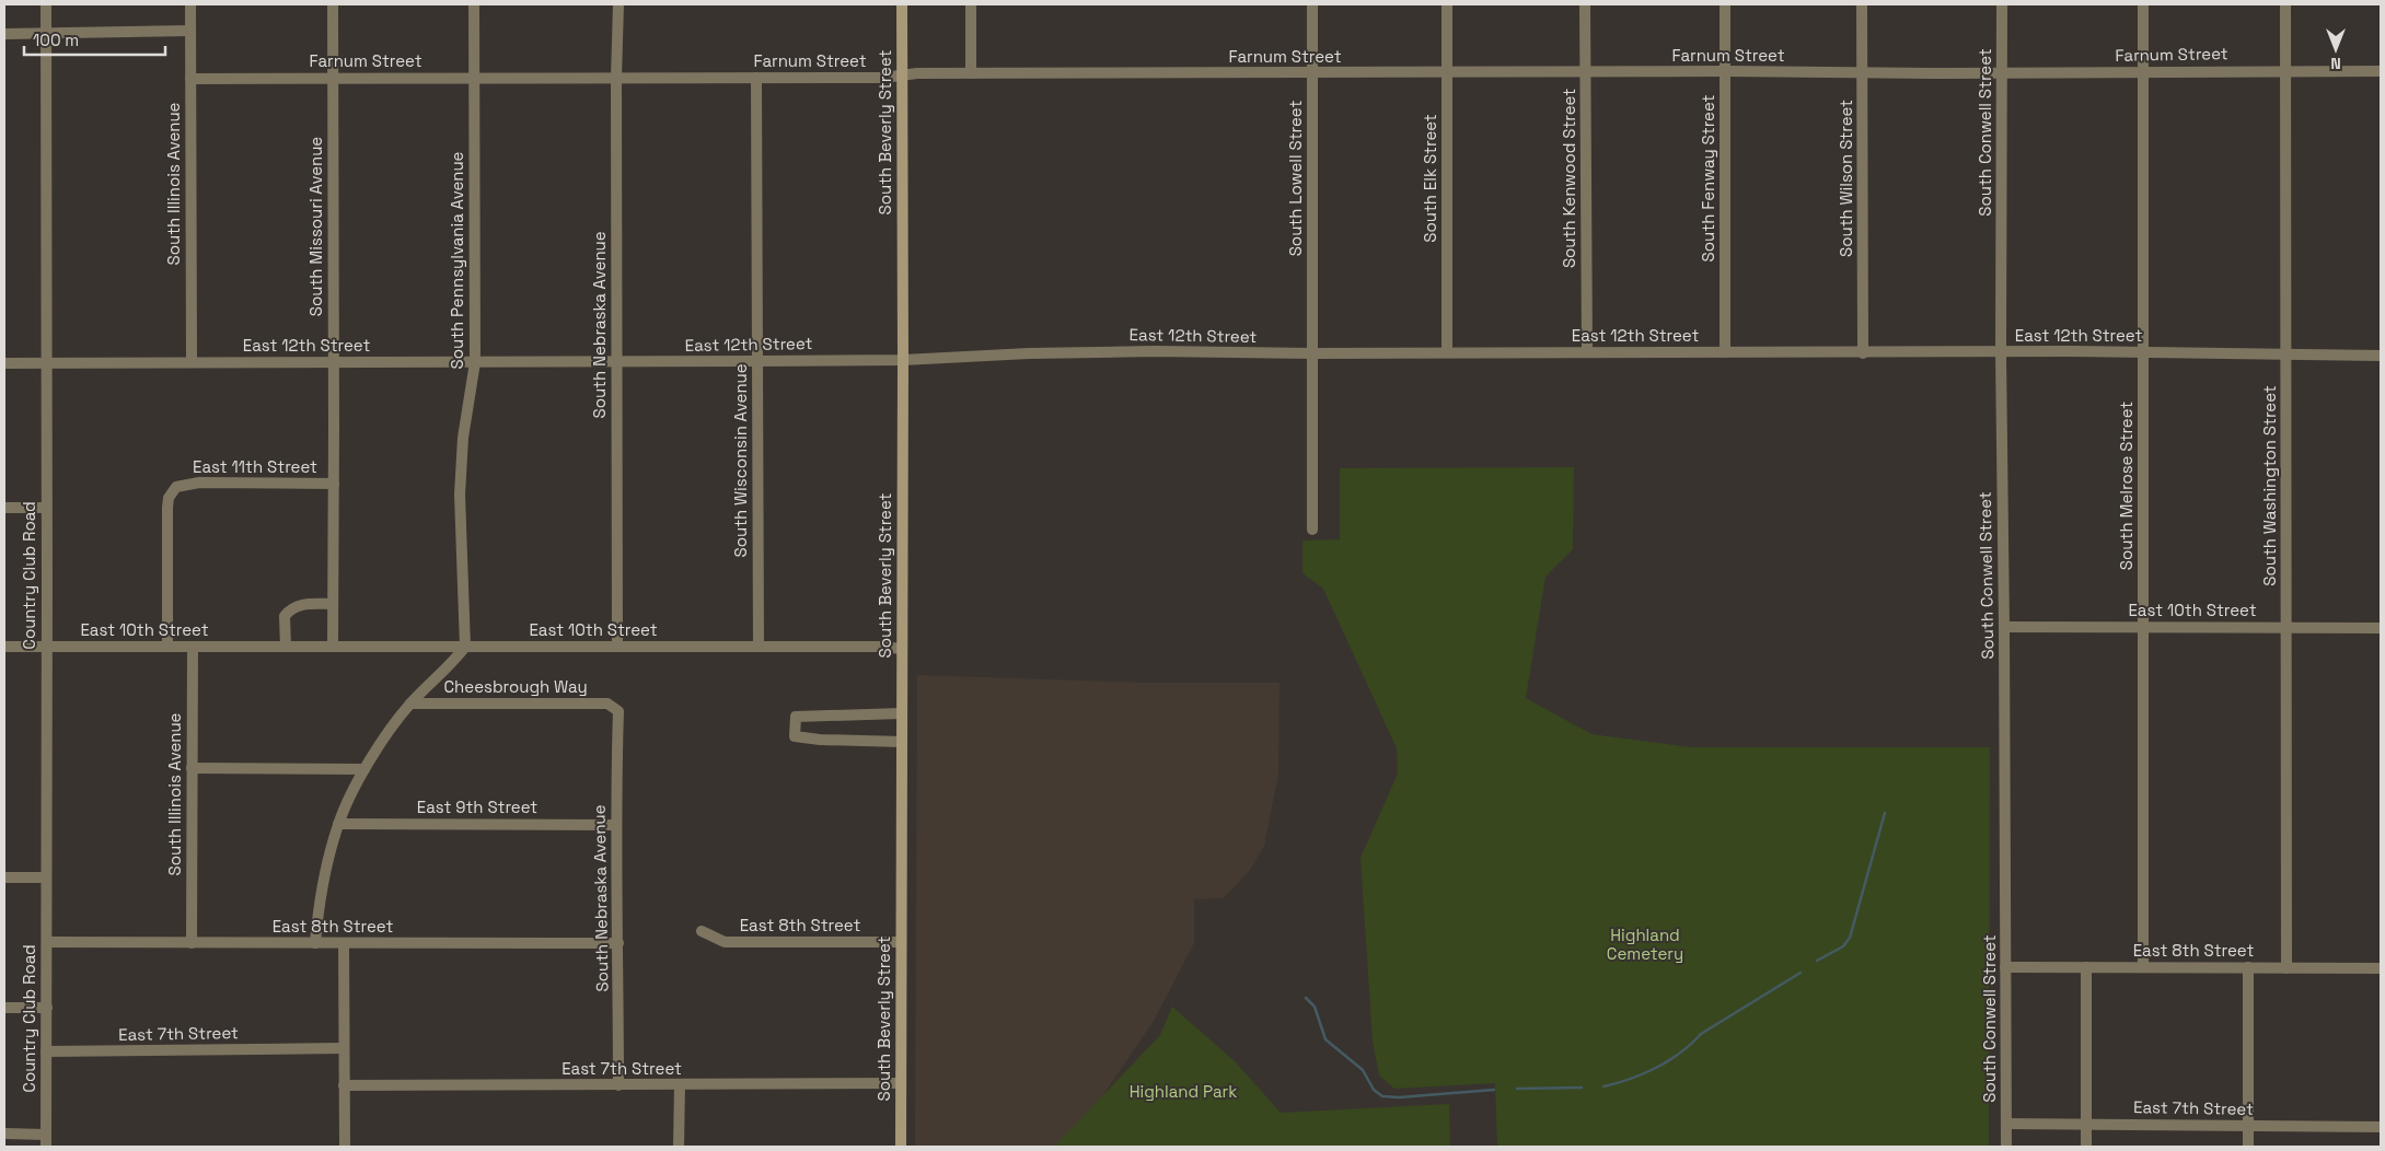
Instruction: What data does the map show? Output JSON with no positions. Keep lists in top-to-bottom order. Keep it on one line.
{"streets":{"main road":["South Beverly Street"],"street":["Farnum Street","South Conwell Street","South Lowell Street","South Elk Street","South Kenwood Street","South Fenway Street","South Wilson Street","South Illinois Avenue","South Missouri Avenue","South Pennsylvania Avenue","South Nebraska Avenue","East 12th Street","South Wisconsin Avenue","East 11th Street","South Melrose Street","South Washington Street","Country Club Road","East 10th Street","Cheesbrough Way","East 9th Street","East 8th Street","East 7th Street"]},"crossings":[["Farnum Street","South Beverly Street"],["Farnum Street","South Conwell Street"],["Farnum Street","South Lowell Street"],["Farnum Street","South Elk Street"],["Farnum Street","South Kenwood Street"],["Farnum Street","South Fenway Street"],["Farnum Street","South Wilson Street"],["Farnum Street","South Illinois Avenue"],["Farnum Street","South Missouri Avenue"],["Farnum Street","South Pennsylvania Avenue"],["Farnum Street","South Nebraska Avenue"],["Farnum Street","South Wisconsin Avenue"],["Farnum Street","South Melrose Street"],["Farnum Street","South Washington Street"],["South Beverly Street","East 12th Street"],["South Beverly Street","East 10th Street"],["South Beverly Street","East 8th Street"],["South Beverly Street","East 7th Street"],["South Conwell Street","East 12th Street"],["South Conwell Street","East 10th Street"],["South Conwell Street","East 8th Street"],["South Conwell Street","East 7th Street"],["South Lowell Street","East 12th Street"],["South Elk Street","East 12th Street"],["South Kenwood Street","East 12th Street"],["South Fenway Street","East 12th Street"],["South Wilson Street","East 12th Street"],["South Illinois Avenue","East 12th Street"],["South Illinois Avenue","East 10th Street"],["South Illinois Avenue","East 8th Street"],["South Missouri Avenue","East 12th Street"],["South Missouri Avenue","East 11th Street"],["South Missouri Avenue","East 10th Street"],["South Pennsylvania Avenue","East 12th Street"],["South Pennsylvania Avenue","East 10th Street"],["South Nebraska Avenue","East 12th Street"],["South Nebraska Avenue","East 10th Street"],["South Nebraska Avenue","Cheesbrough Way"],["South Nebraska Avenue","East 9th Street"],["South Nebraska Avenue","East 8th Street"],["South Nebraska Avenue","East 7th Street"],["East 12th Street","South Wisconsin Avenue"],["East 12th Street","South Melrose Street"],["East 12th Street","South Washington Street"],["East 12th Street","Country Club Road"],["South Wisconsin Avenue","East 10th Street"],["East 11th Street","East 10th Street"],["South Melrose Street","East 10th Street"],["South Melrose Street","East 8th Street"],["South Washington Street","East 10th Street"],["South Washington Street","East 8th Street"],["Country Club Road","East 10th Street"],["Country Club Road","East 8th Street"],["Country Club Road","East 7th Street"]],"parks":["Highland Cemetery","Highland Park"],"scale_bar":"100 m","north":"bottom"}
